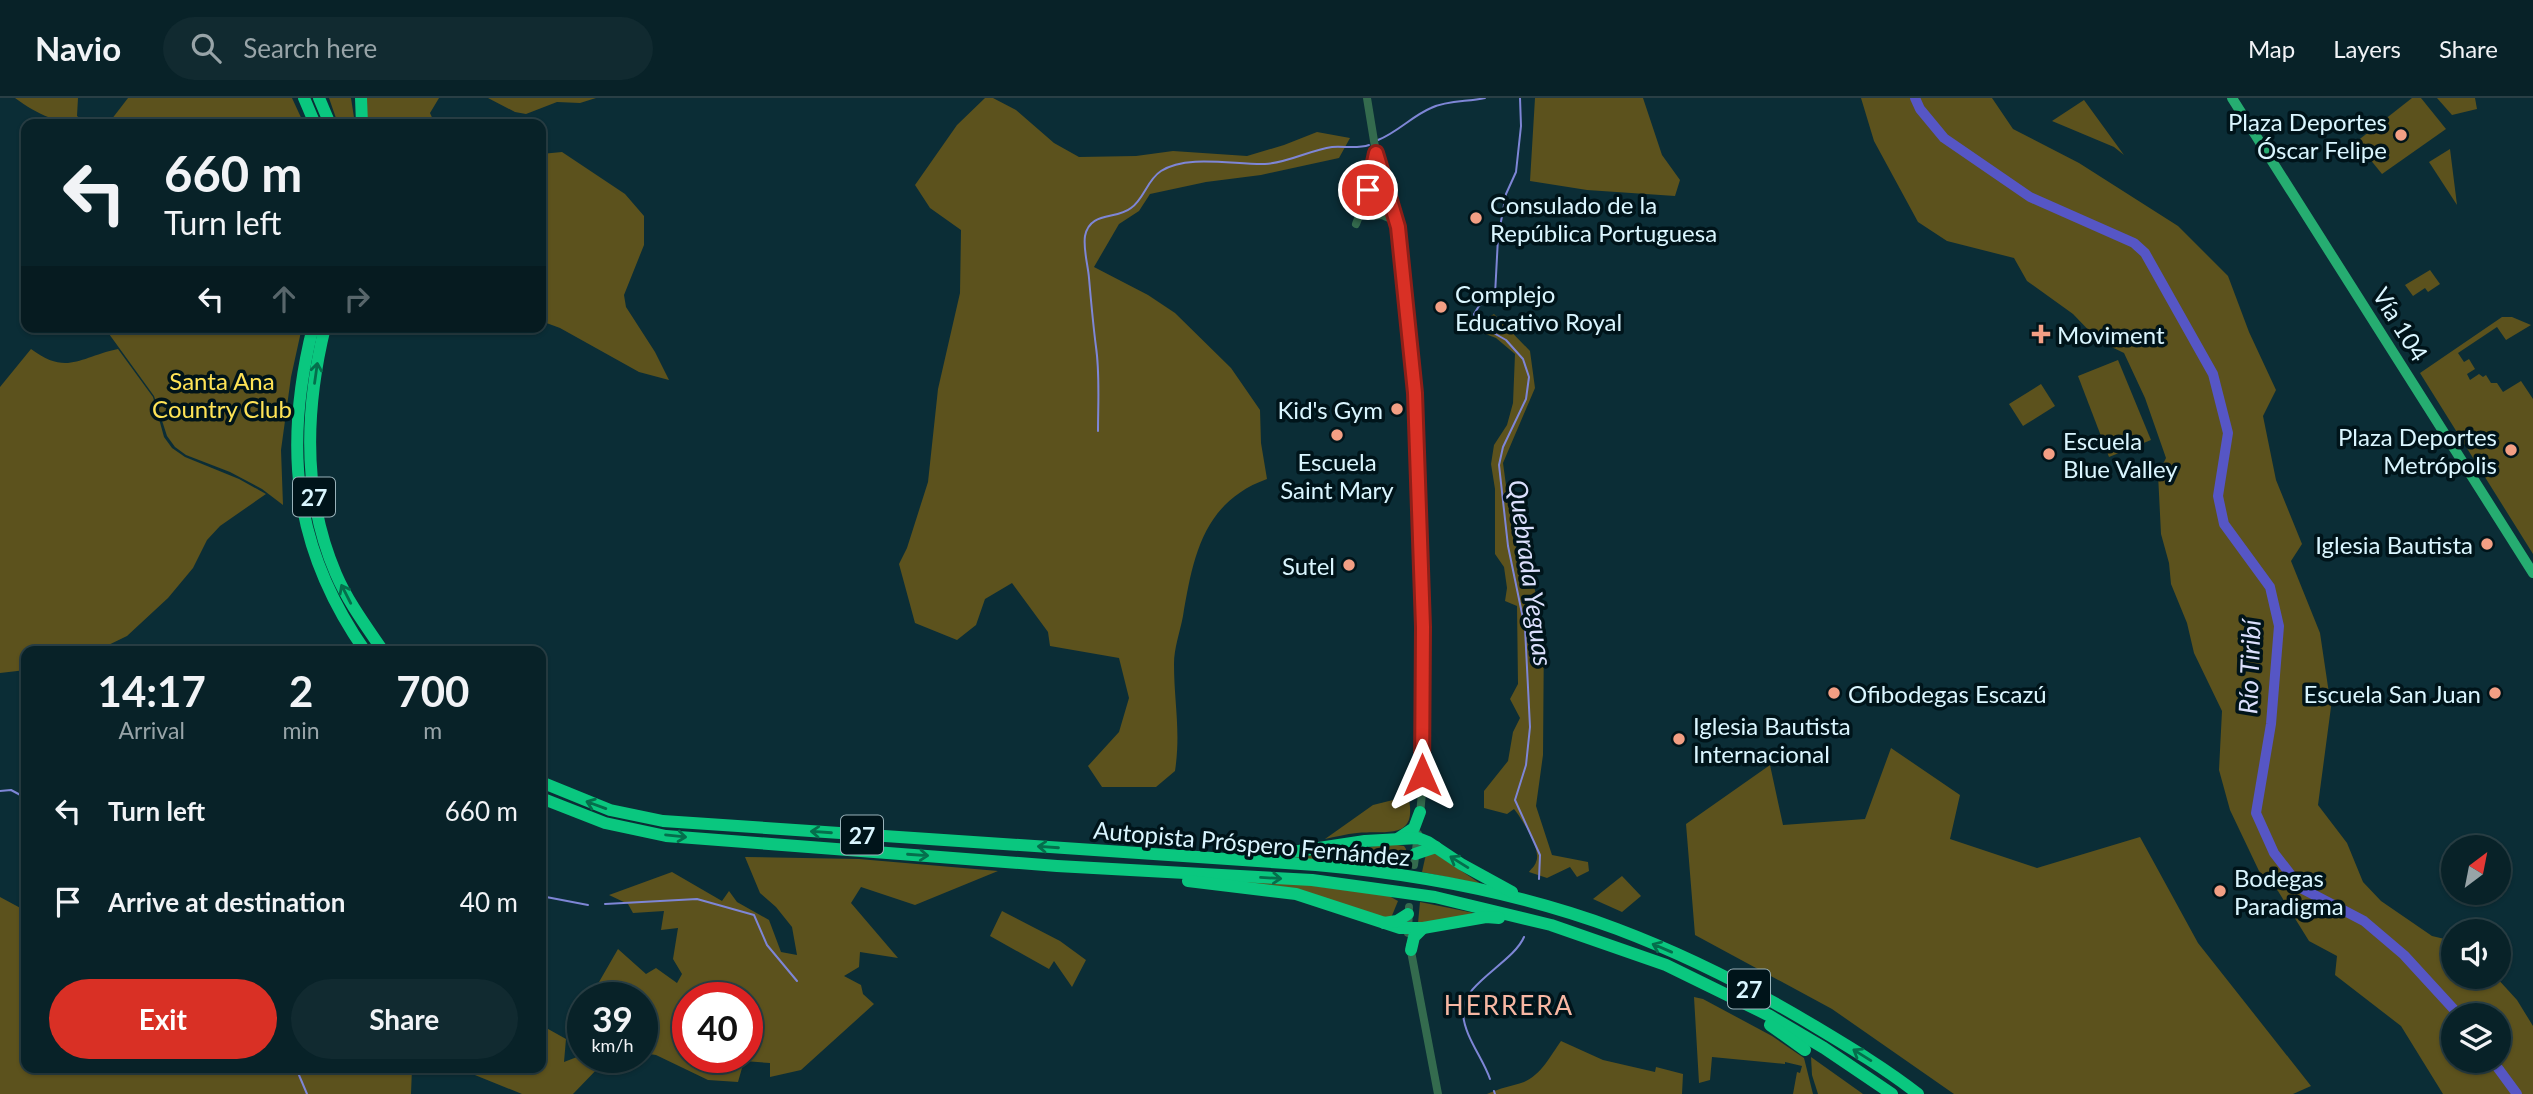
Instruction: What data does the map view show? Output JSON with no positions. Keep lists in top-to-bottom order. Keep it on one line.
{"streets":{"highway":["27","Autopista Próspero Fernández"],"main road":["Vía 104"]},"districts":["HERRERA"],"water":["Quebrada Yeguas","Río Tiribí"],"parks":["Santa Ana Country Club"],"places":{"other":["Plaza Deportes Óscar Felipe","Consulado de la República Portuguesa","Complejo Educativo Royal","Kid's Gym","Escuela Saint Mary","Plaza Deportes Metrópolis","Escuela Blue Valley","Iglesia Bautista","Sutel","Ofibodegas Escazú","Escuela San Juan","Iglesia Bautista Internacional","Bodegas Paradigma"],"health":["Moviment"]},"north":"top right","page":{"header":"Navio","search":"Search here","nav":["Map","Layers","Share"],"turn":["660 m","Turn left"],"eta":["14:17","Arrival","2","min","700","m"],"list":[{"name":"Turn left","value":"660 m"},{"name":"Arrive at destination","value":"40 m"}],"buttons":["Exit","Share"],"speed":"39 km/h","limit":"40"}}
